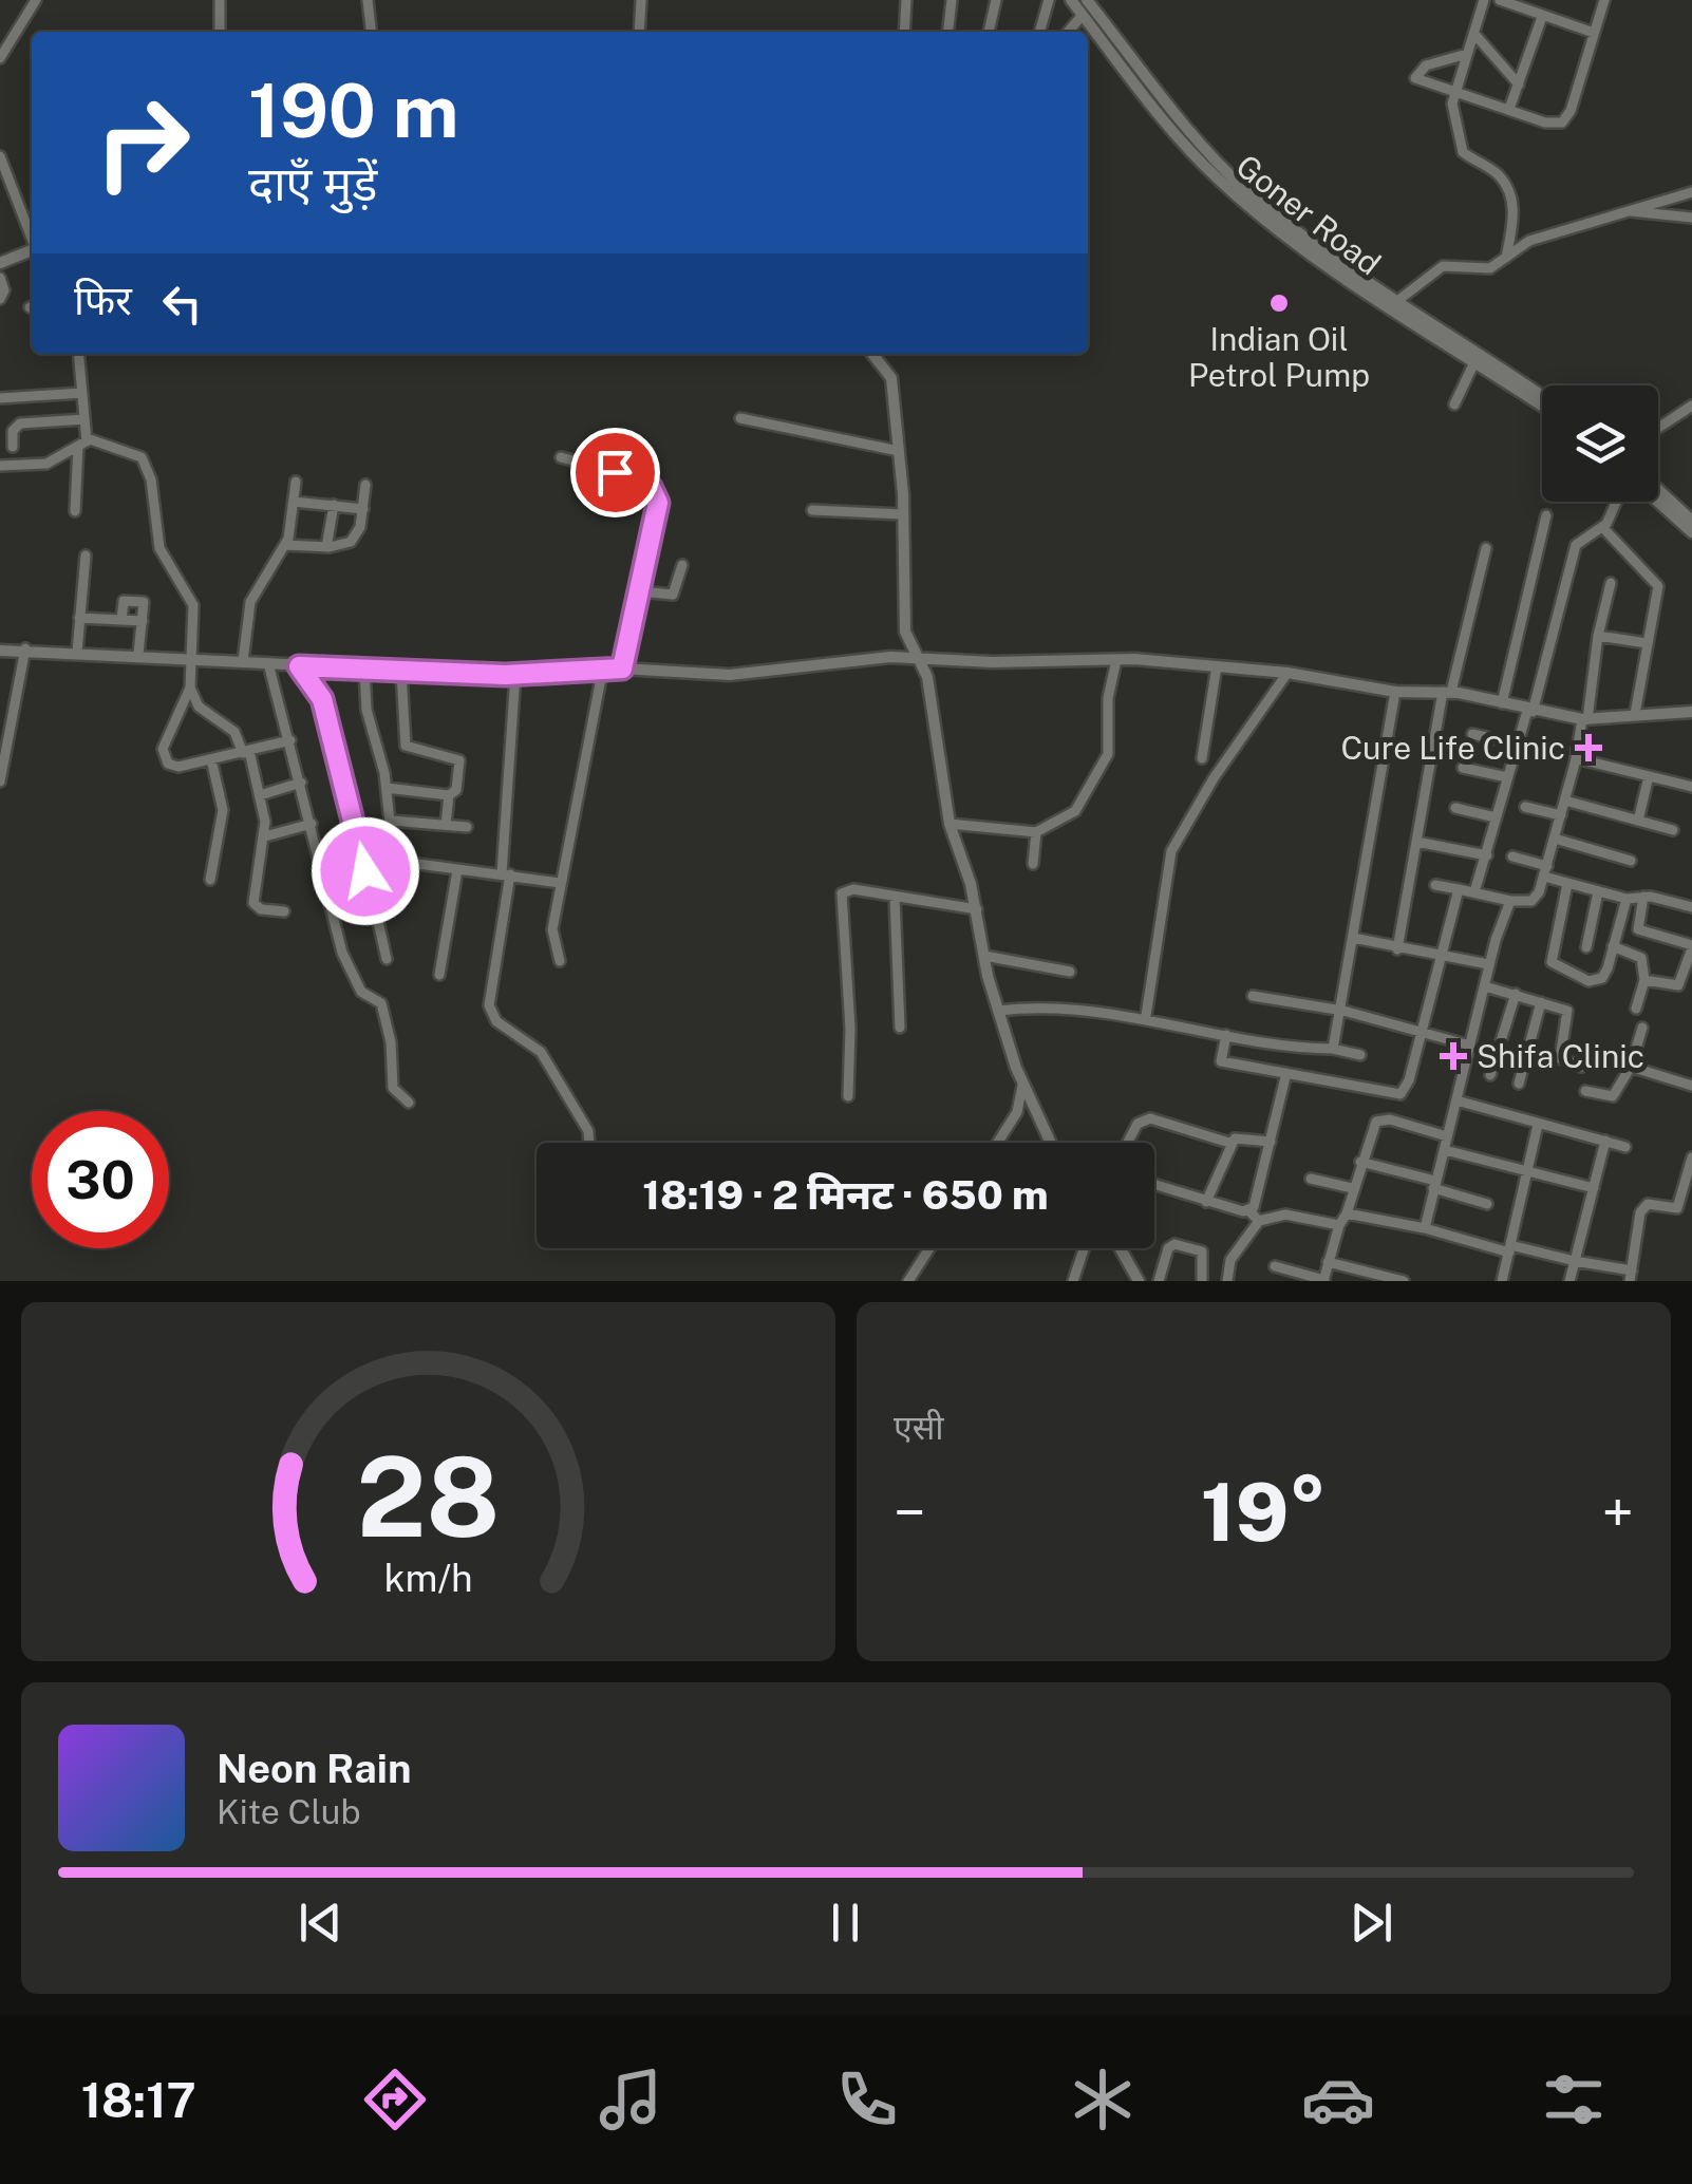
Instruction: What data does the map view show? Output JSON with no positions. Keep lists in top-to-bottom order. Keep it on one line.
{"streets":{"street":["Goner Road"]},"places":{"other":["Indian Oil Petrol Pump"],"health":["Cure Life Clinic","Shifa Clinic"]},"page":{"turn":["190 m","दाएँ मुड़ें"],"then":"फिर","limit":"30","trip":"18:19 · 2 मिनट · 650 m","tile":"एसी","heat":["−","19°","+"],"song":["Neon Rain","Kite Club"],"tabs":"18:17","gauge":["28","km/h"]}}
